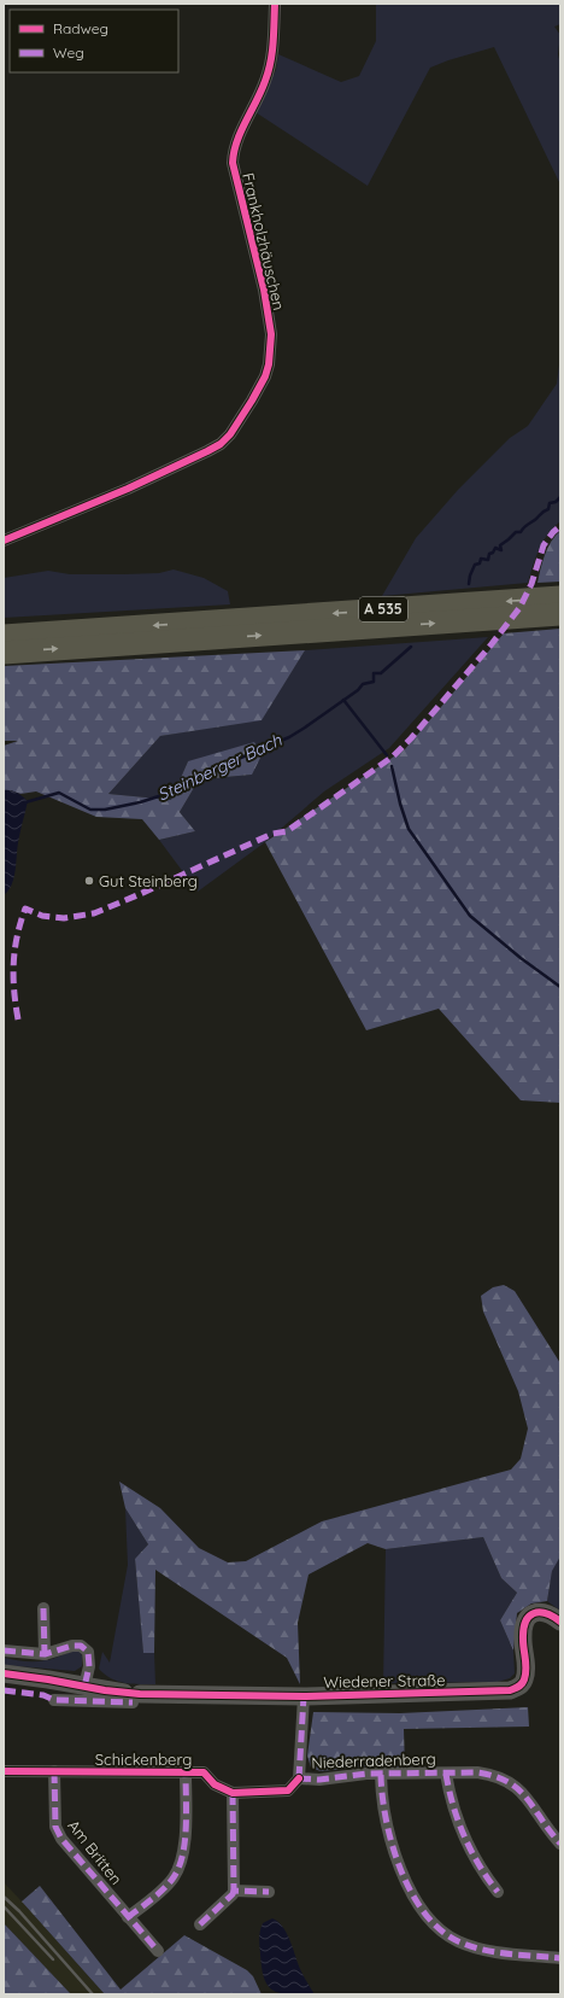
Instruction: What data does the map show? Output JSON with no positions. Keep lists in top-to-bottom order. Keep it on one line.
{"streets":{"highway":["A 535"],"main road":["Wiedener Straße"],"street":["Frankholzhäuschen","Schickenberg","Niederradenberg","Am Britten"]},"crossings":[["Wiedener Straße","Niederradenberg"],["Schickenberg","Am Britten"]],"water":["Steinberger Bach"],"places":["Gut Steinberg"],"legend":["Radweg","Weg"]}
